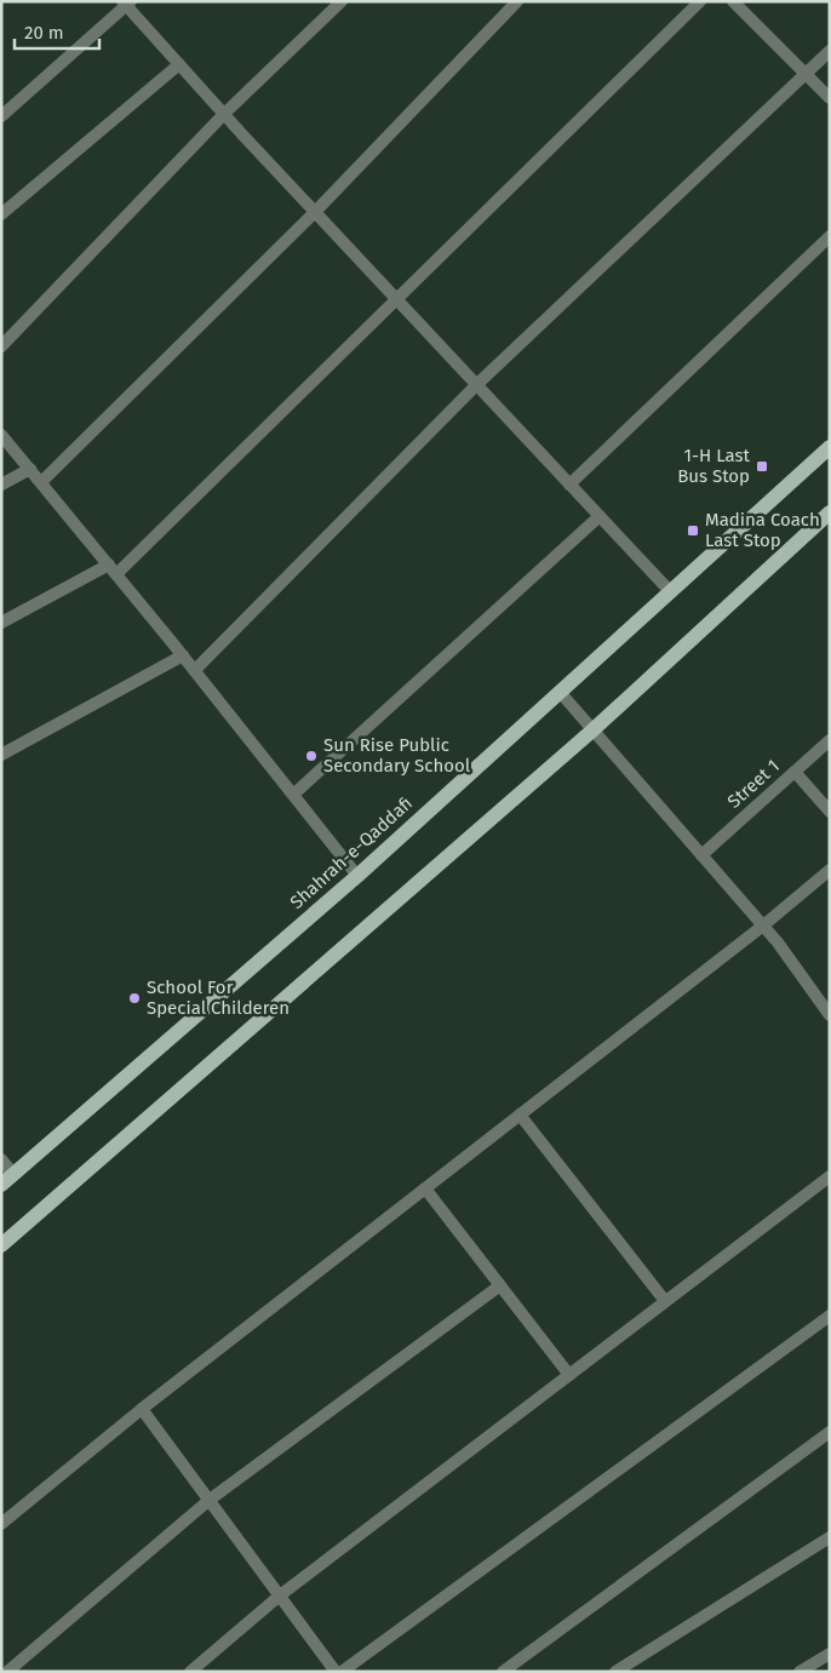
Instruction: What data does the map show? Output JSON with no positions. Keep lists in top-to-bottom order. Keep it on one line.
{"streets":{"main road":["Shahrah-e-Qaddafi"],"street":["Street 1"]},"places":{"transit":["1-H Last Bus Stop","Madina Coach Last Stop"],"other":["Sun Rise Public Secondary School","School For Special Childeren"]},"scale_bar":"20 m"}
